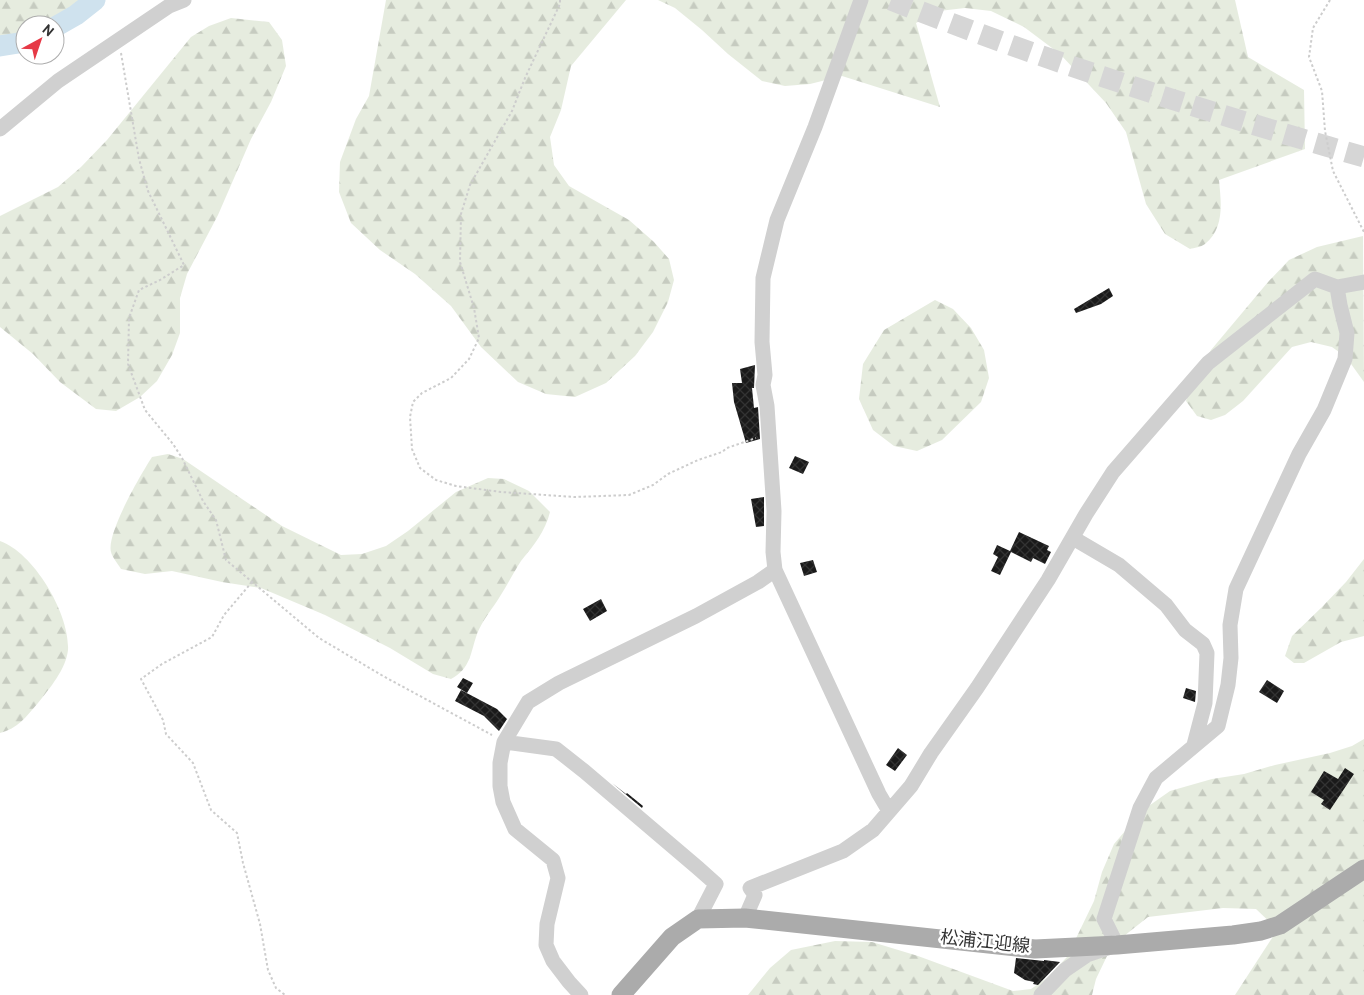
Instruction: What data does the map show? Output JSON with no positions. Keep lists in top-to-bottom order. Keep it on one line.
{"streets":{"main road":["松浦江迎線"]},"north":"top right"}
